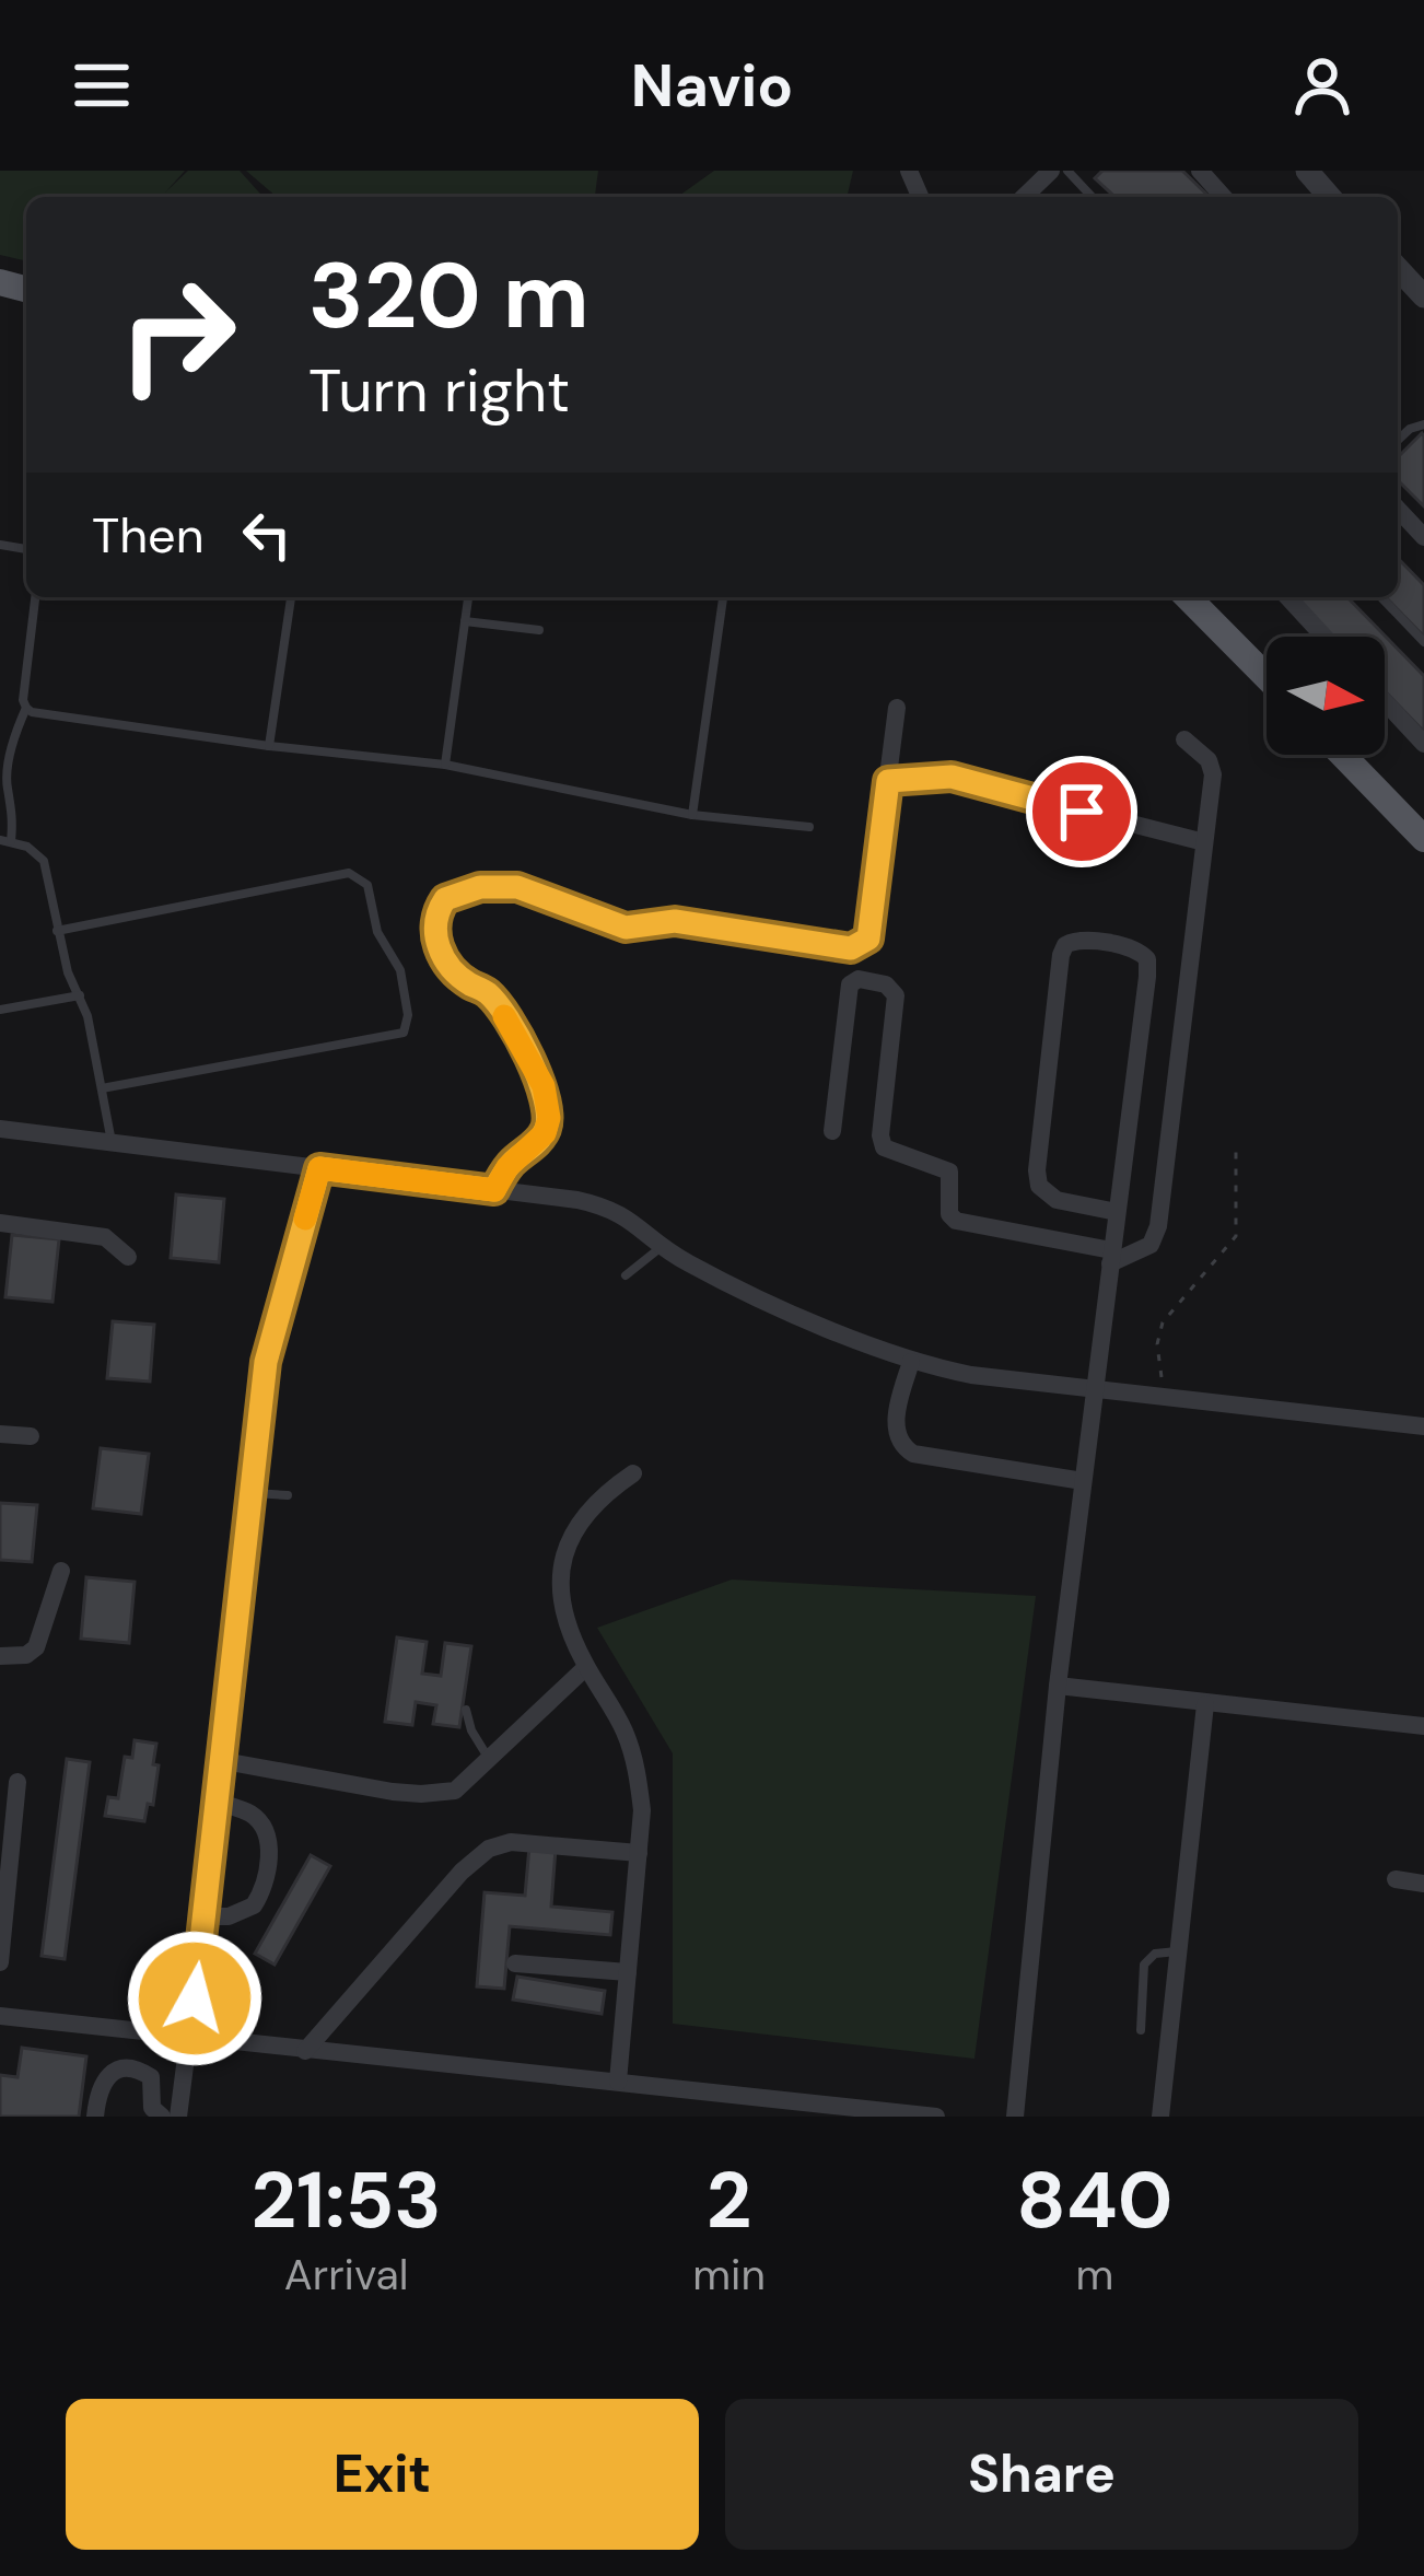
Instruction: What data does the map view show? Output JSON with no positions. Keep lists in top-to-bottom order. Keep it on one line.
{"north":"right","page":{"header":"Navio","turn":["320 m","Turn right"],"then":"Then","eta":["21:53","Arrival","2","min","840","m"],"buttons":["Exit","Share"]}}
